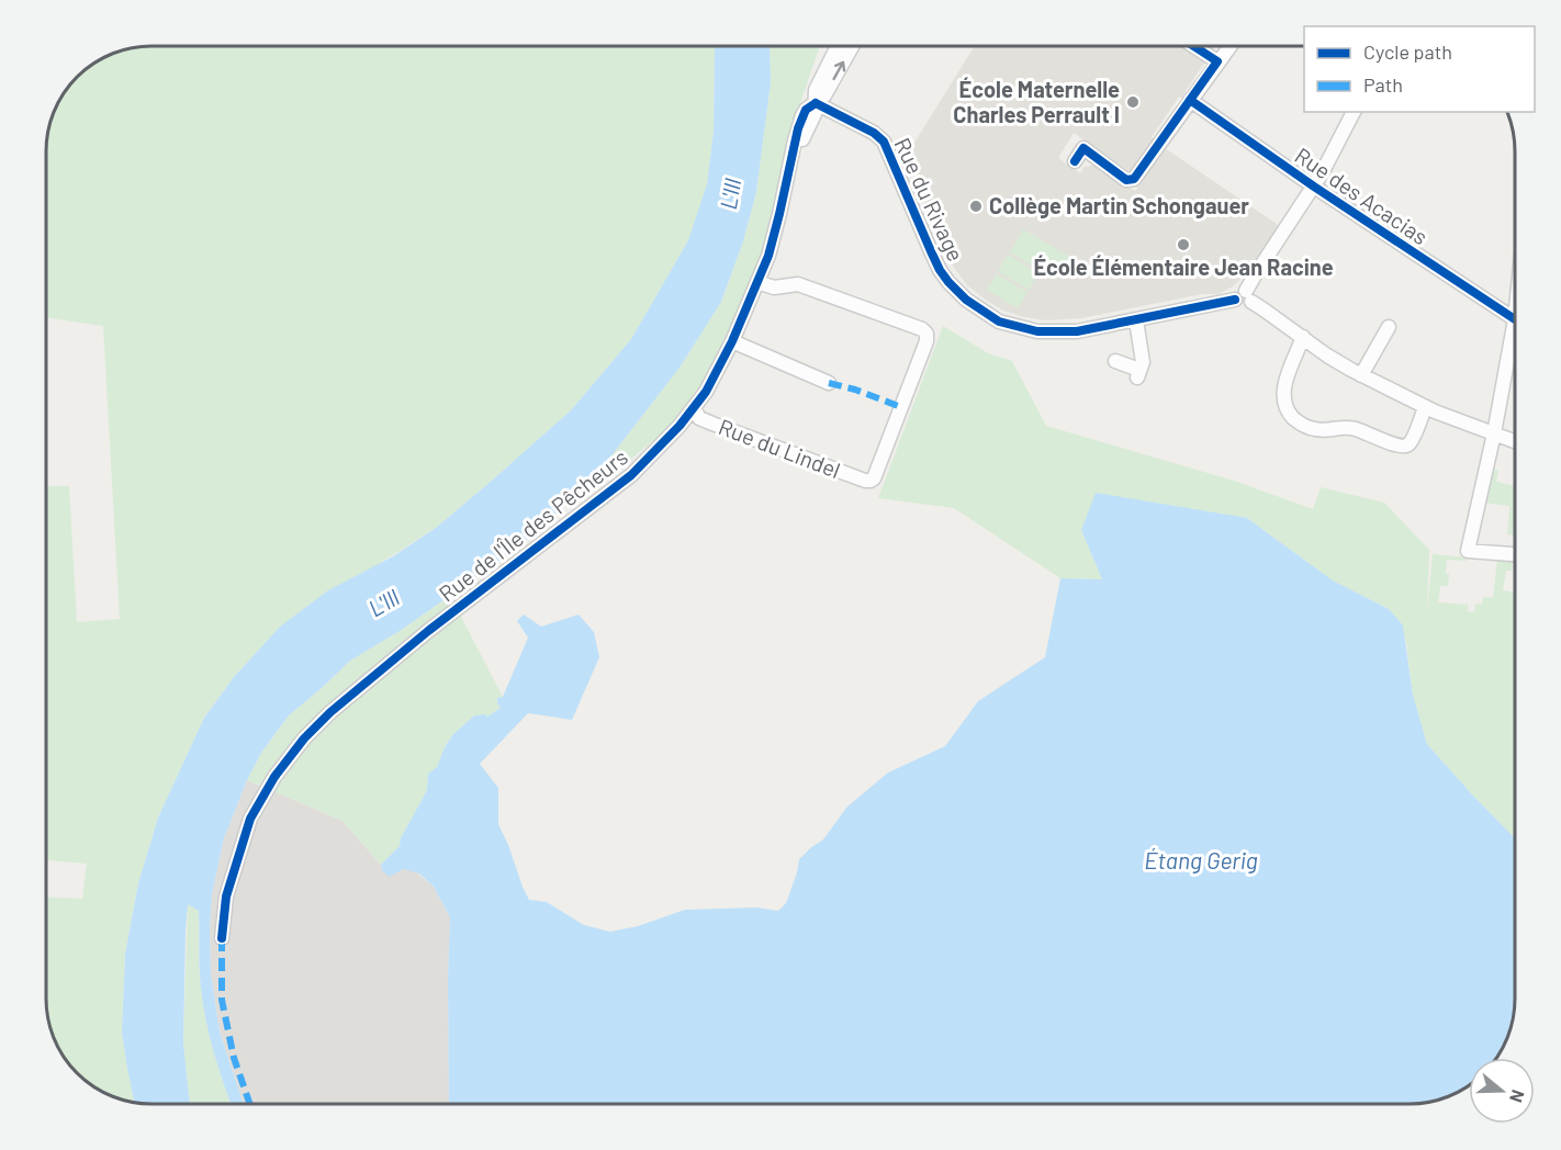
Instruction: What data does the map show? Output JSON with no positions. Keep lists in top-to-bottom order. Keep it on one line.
{"streets":{"street":["Rue des Acacias","Rue du Rivage","Rue du Lindel","Rue de l'Île des Pêcheurs"]},"crossings":[["Rue du Rivage","Rue de l'Île des Pêcheurs"],["Rue du Lindel","Rue de l'Île des Pêcheurs"]],"water":["L'Ill","Étang Gerig"],"places":["École Maternelle Charles Perrault I","Collège Martin Schongauer","École Élémentaire Jean Racine"],"legend":["Cycle path","Path"],"north":"right"}
